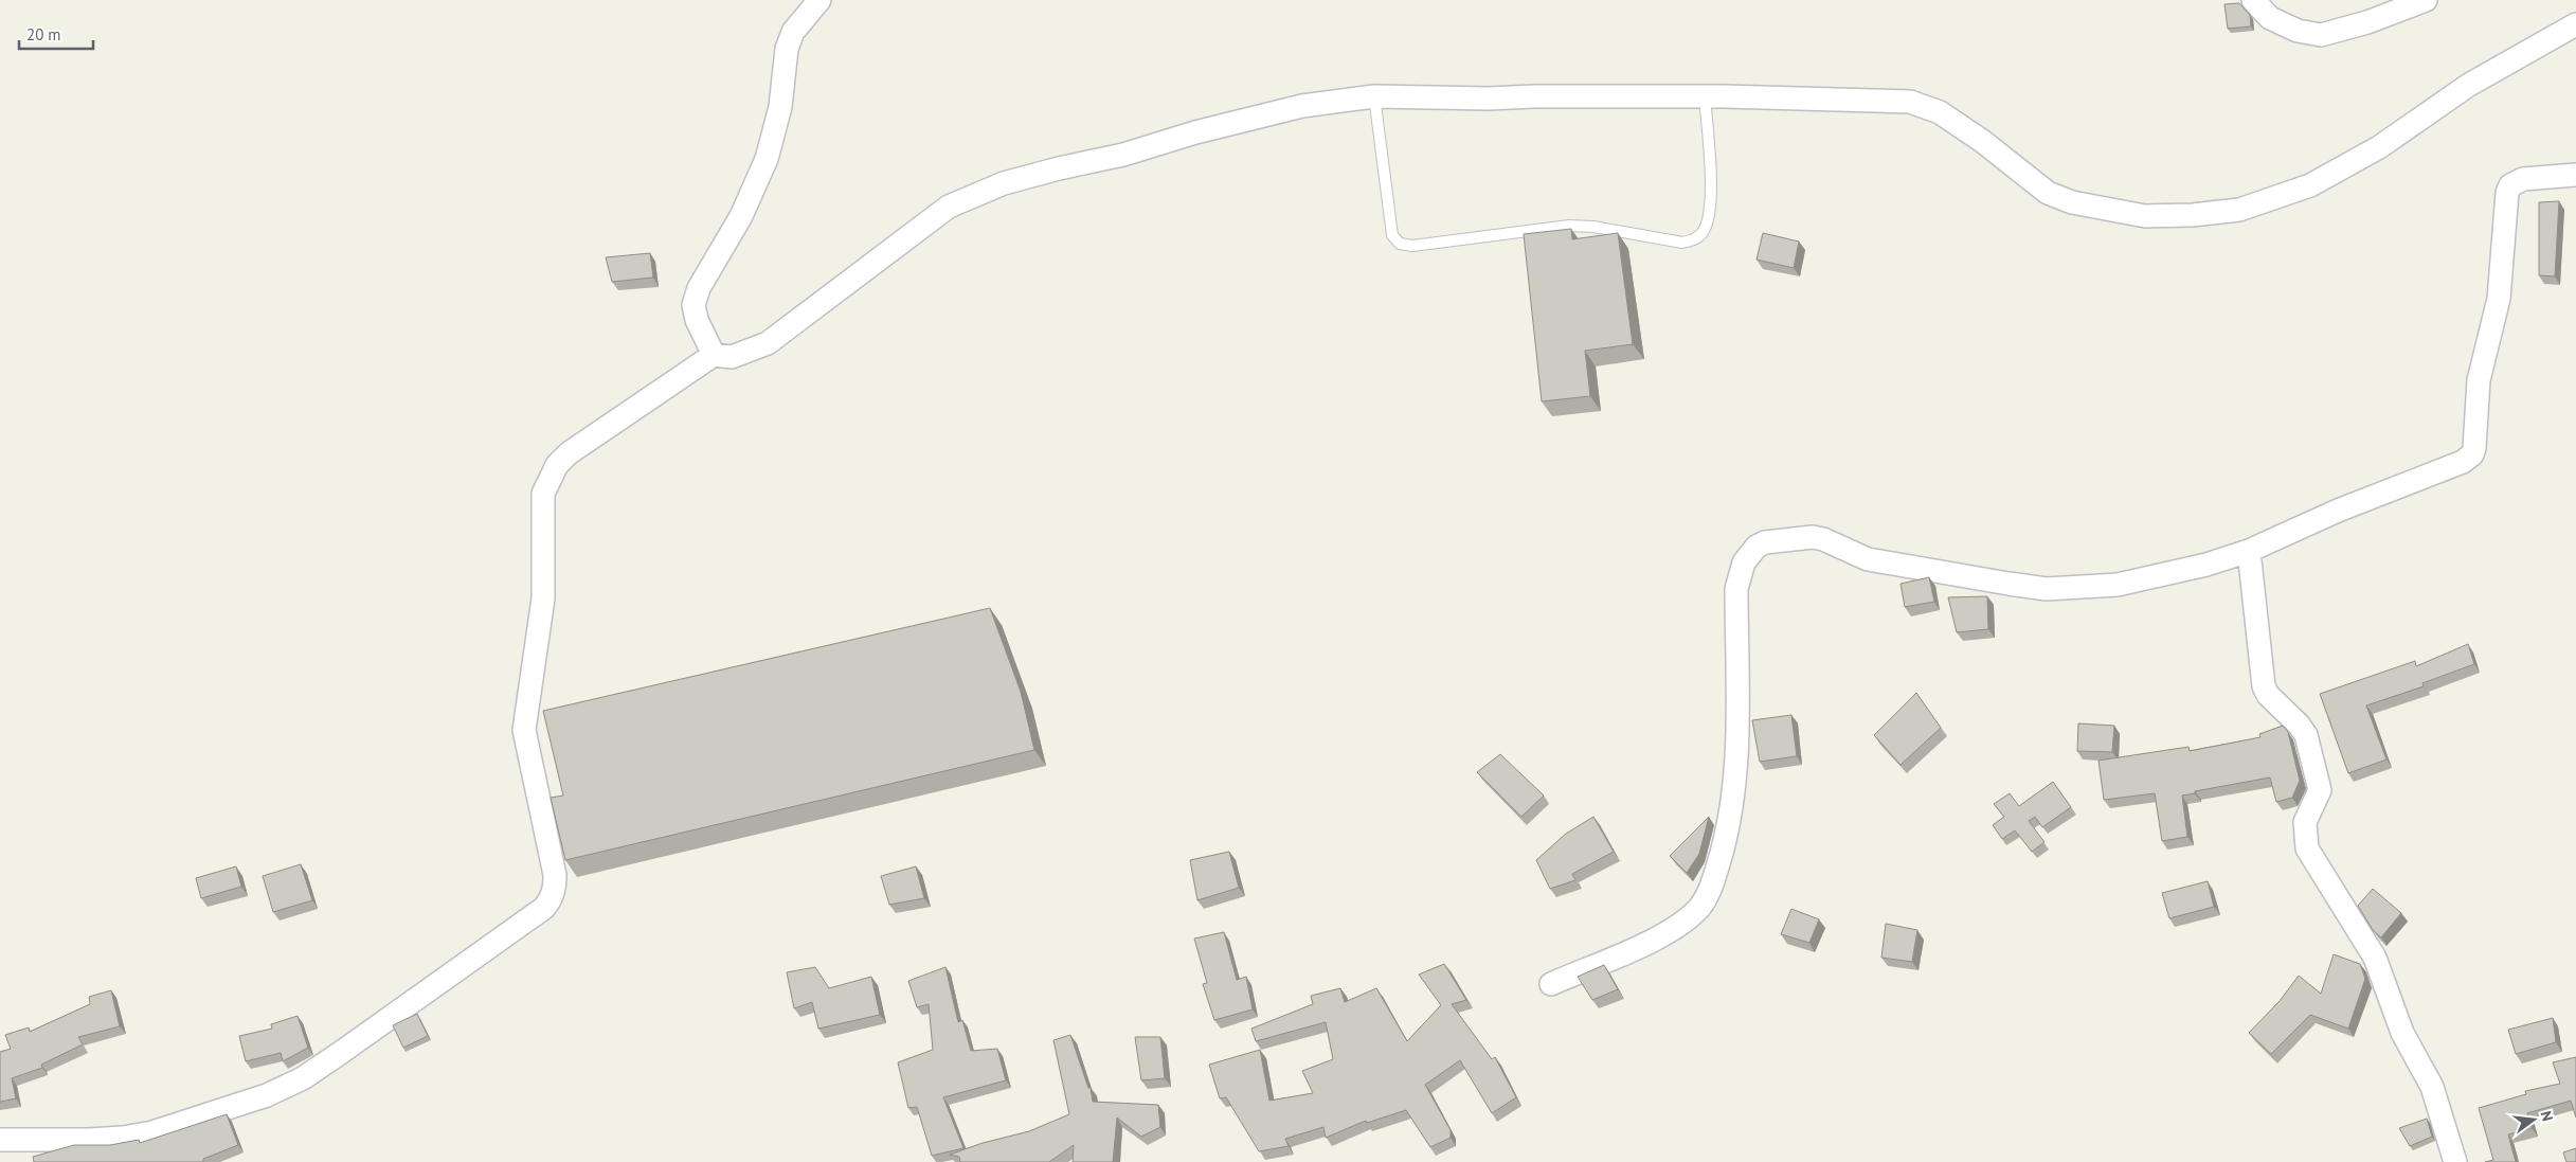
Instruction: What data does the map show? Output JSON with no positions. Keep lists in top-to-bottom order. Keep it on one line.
{"scale_bar":"20 m","north":"right"}
